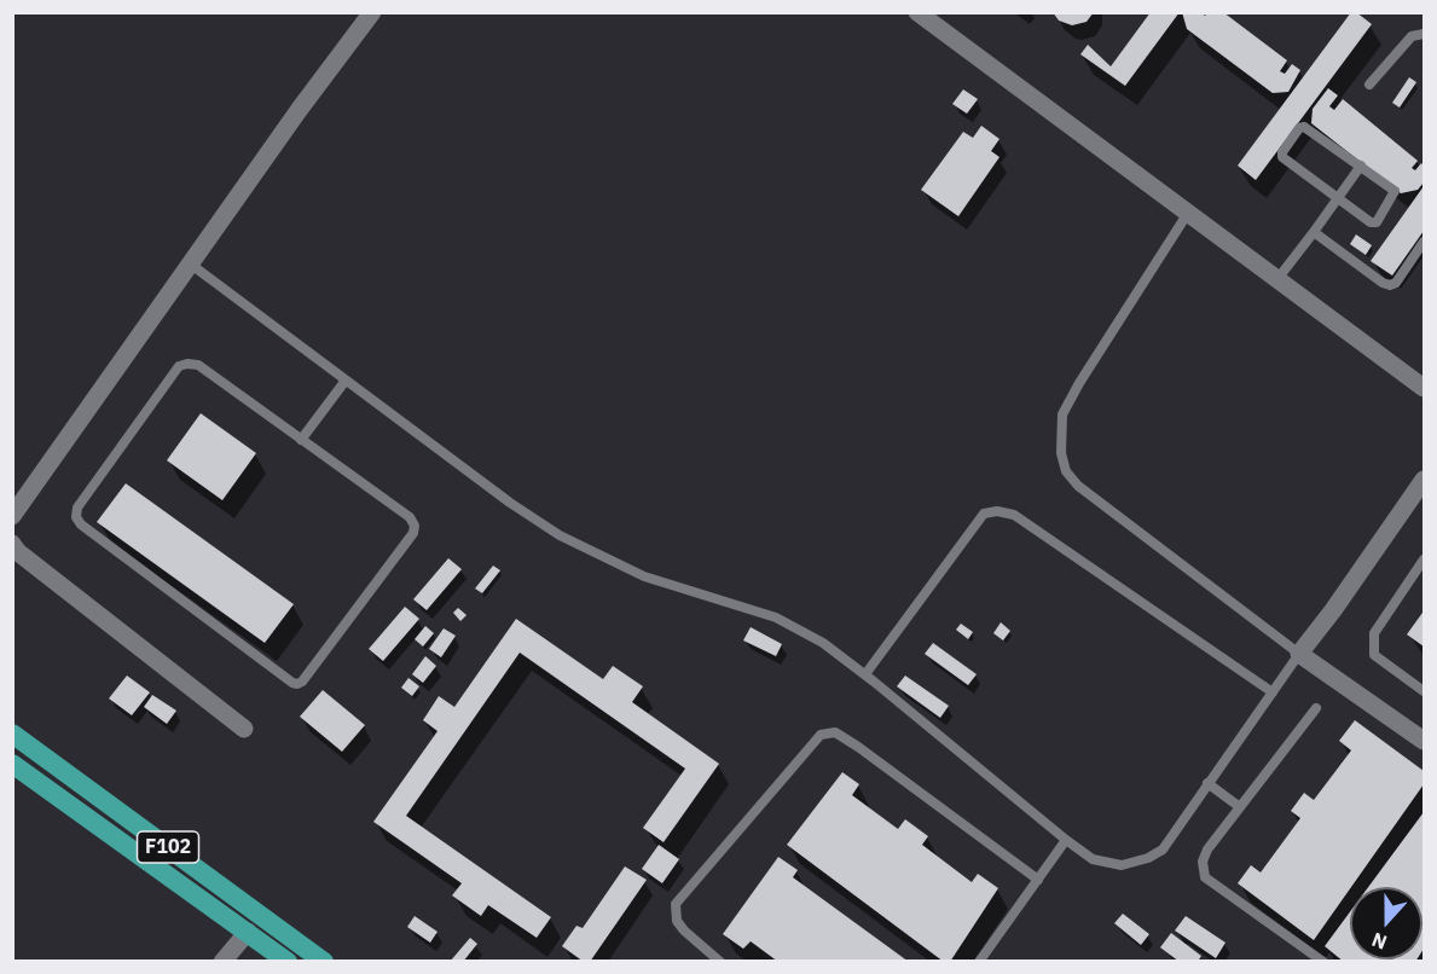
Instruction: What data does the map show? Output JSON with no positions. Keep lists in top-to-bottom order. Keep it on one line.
{"streets":{"highway":["F102"]},"north":"bottom"}
